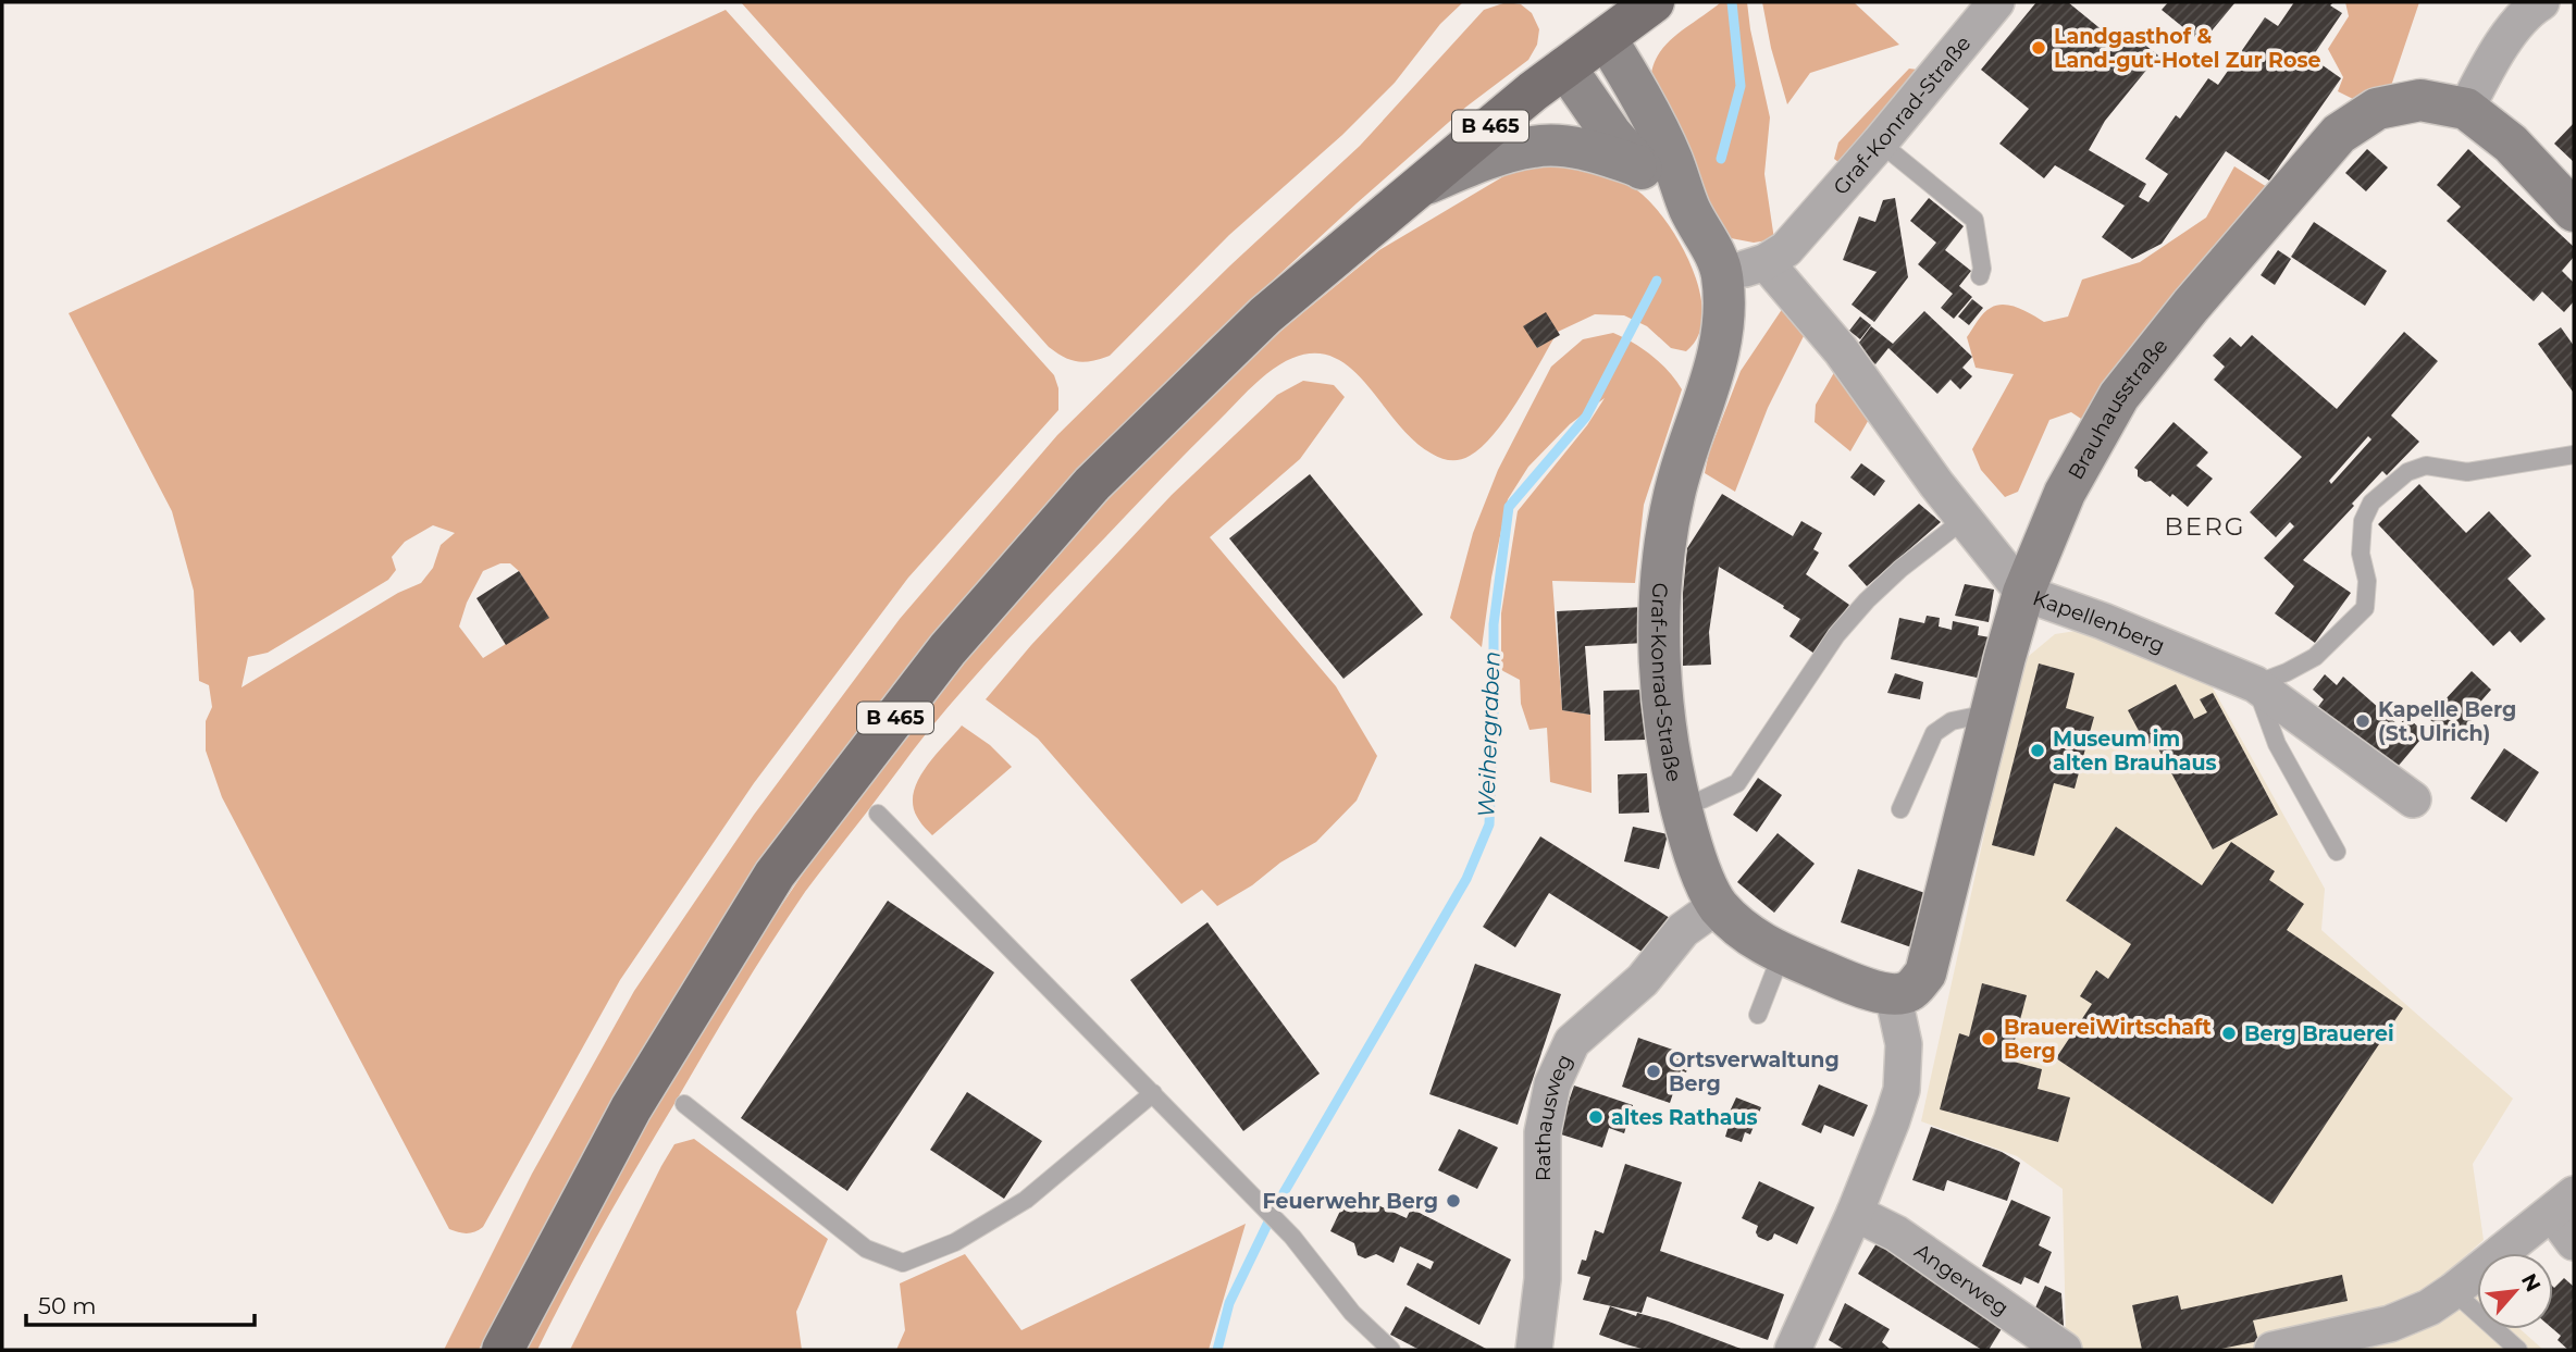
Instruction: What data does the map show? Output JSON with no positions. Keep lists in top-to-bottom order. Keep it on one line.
{"streets":{"main road":["B 465"],"street":["Graf-Konrad-Straße","Brauhausstraße","Kapellenberg","Rathausweg","Angerweg"]},"crossings":[["Graf-Konrad-Straße","Brauhausstraße"],["Graf-Konrad-Straße","Kapellenberg"],["Graf-Konrad-Straße","Rathausweg"],["Brauhausstraße","Kapellenberg"]],"districts":["BERG"],"water":["Weihergraben"],"places":["Landgasthof & Land-gut-Hotel Zur Rose","Kapelle Berg (St. Ulrich)","Museum im alten Brauhaus","Berg Brauerei","BrauereiWirtschaft Berg","Ortsverwaltung Berg","altes Rathaus","Feuerwehr Berg"],"scale_bar":"50 m","north":"top right"}
